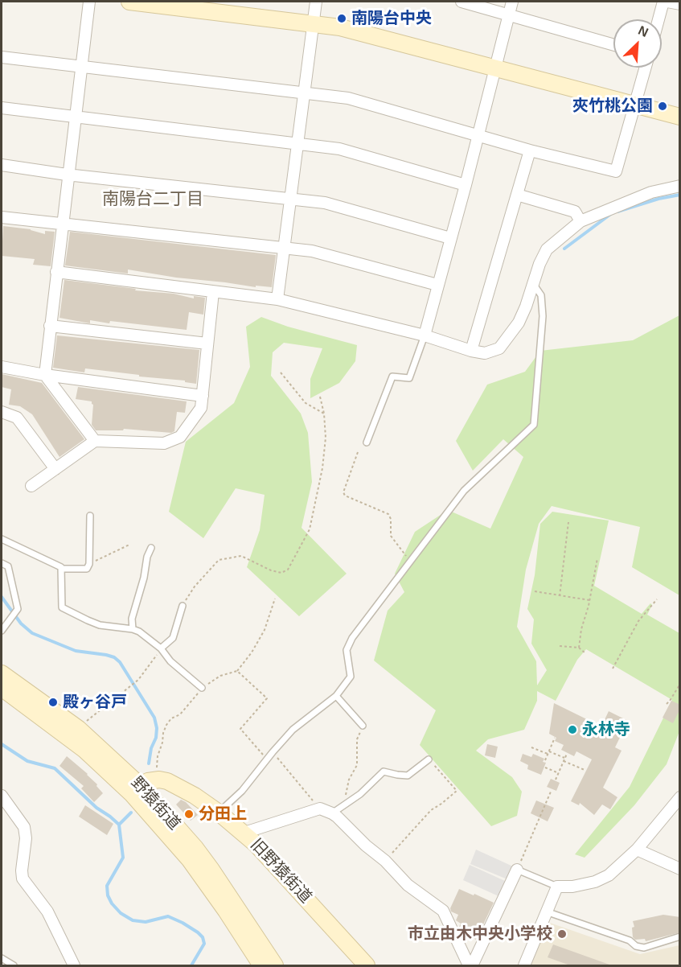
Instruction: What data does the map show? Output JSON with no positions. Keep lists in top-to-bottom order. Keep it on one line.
{"streets":{"street":["野猿街道","旧野猿街道"]},"districts":["南陽台二丁目"],"places":["南陽台中央","夾竹桃公園","殿ヶ谷戸","永林寺","分田上","市立由木中央小学校"],"north":"top right"}
